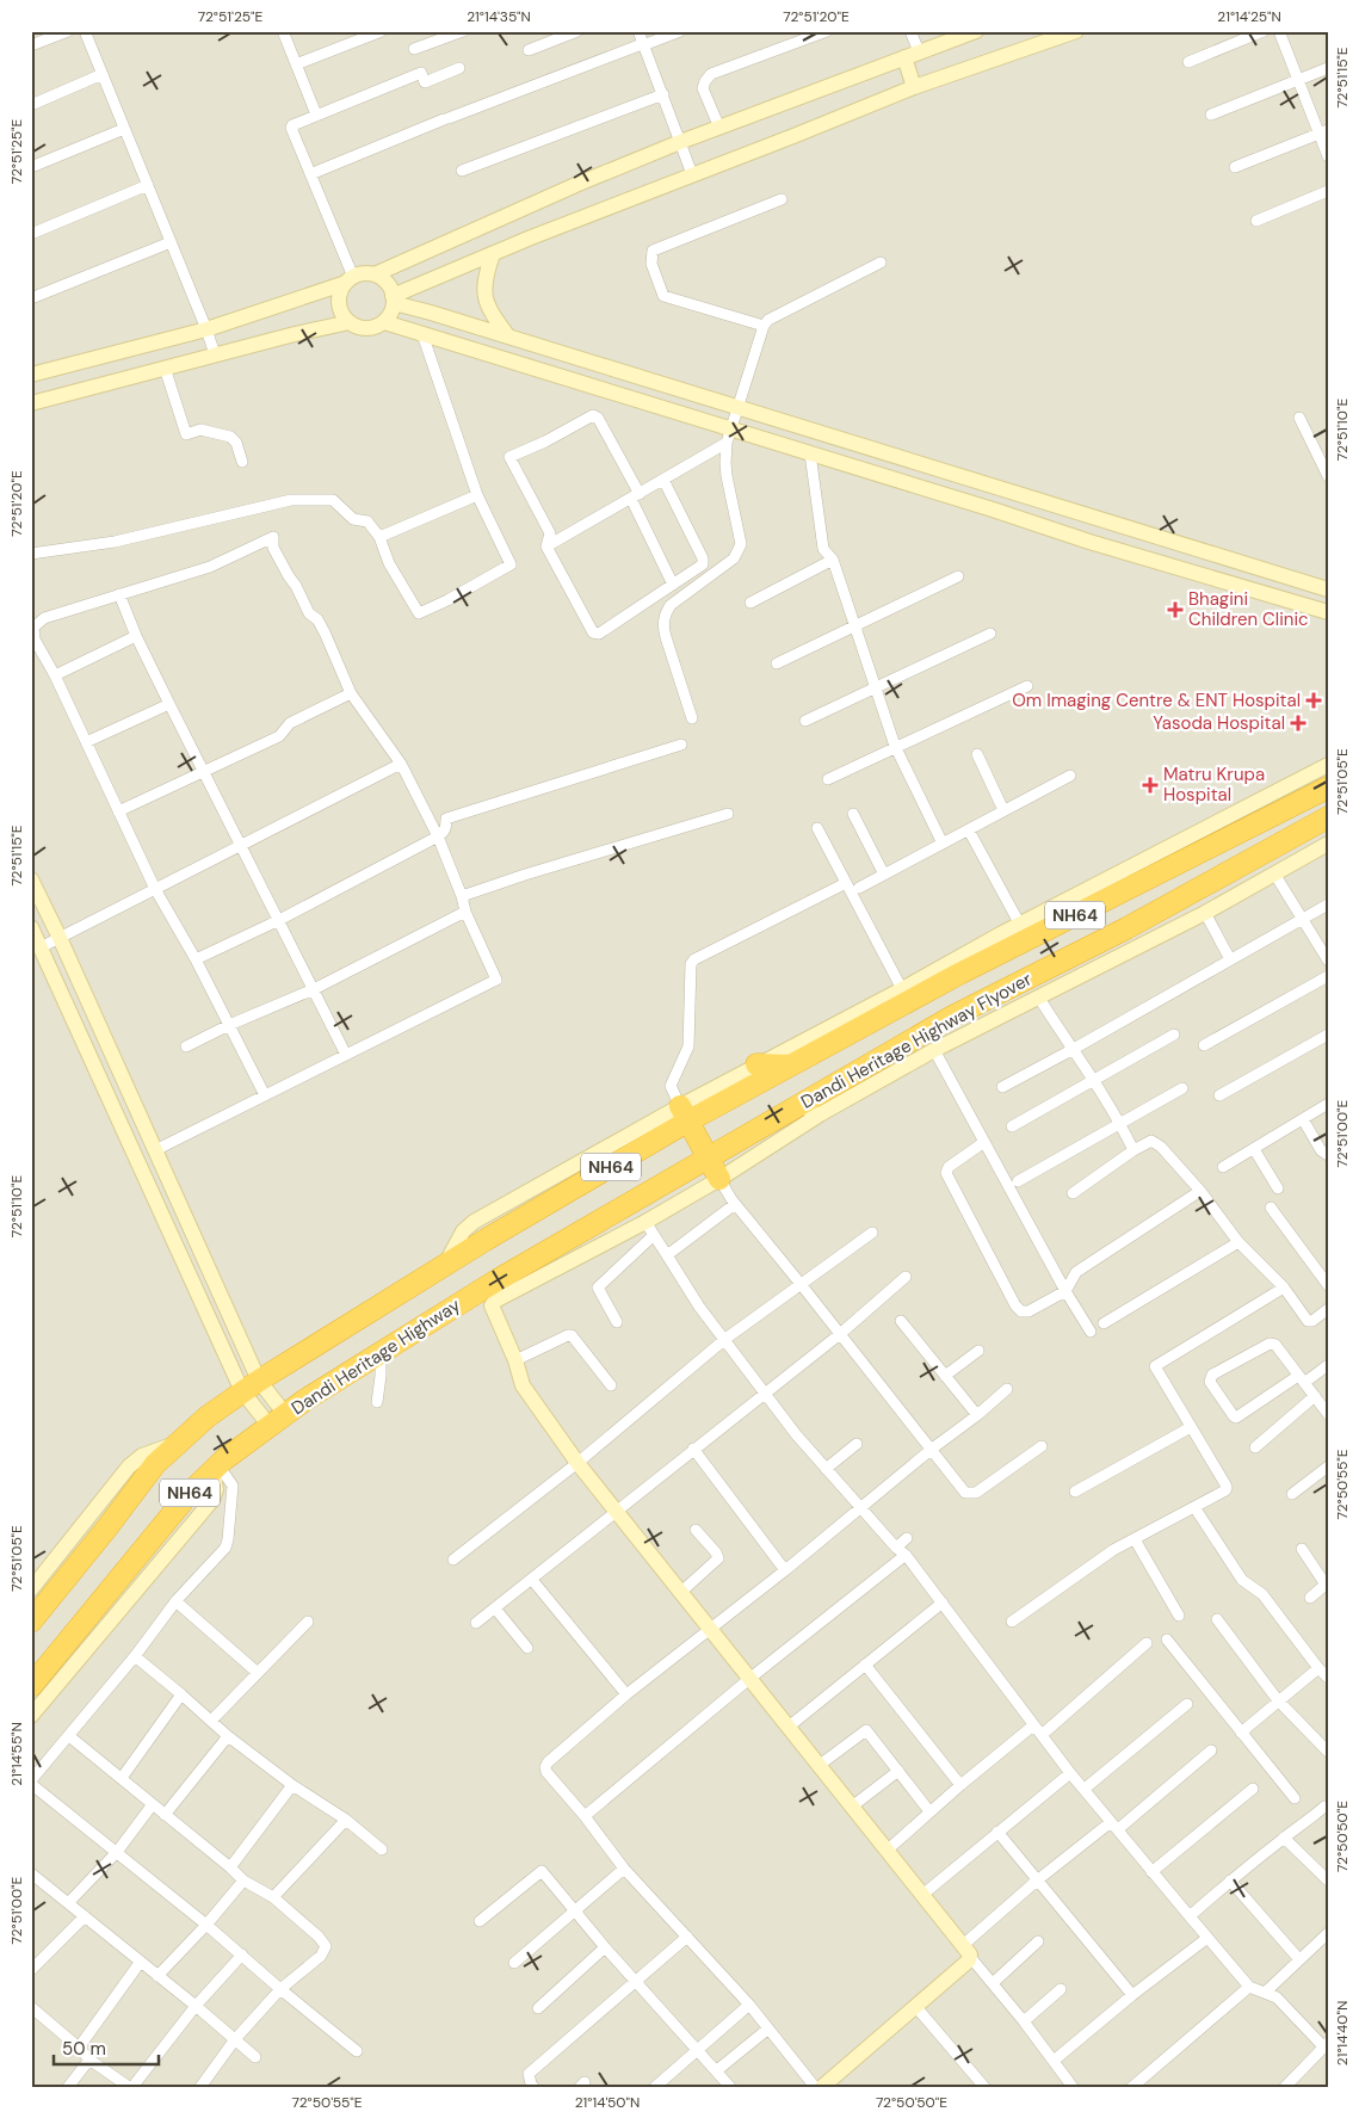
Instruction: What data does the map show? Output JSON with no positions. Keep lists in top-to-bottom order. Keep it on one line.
{"streets":{"highway":["NH64","Dandi Heritage Highway Flyover","Dandi Heritage Highway"]},"crossings":[["NH64","Dandi Heritage Highway Flyover"],["Dandi Heritage Highway Flyover","Dandi Heritage Highway"]],"places":{"health":["Bhagini Children Clinic","Om Imaging Centre & ENT Hospital","Yasoda Hospital","Matru Krupa Hospital"]},"scale_bar":"50 m","coordinates":["72°51'25\"E","21°14'35\"N","72°51'20\"E","21°14'25\"N","72°51'15\"E","72°51'10\"E","72°51'05\"E","72°51'00\"E","72°50'55\"E","21°14'55\"N","72°50'50\"E","21°14'40\"N","21°14'50\"N"]}
